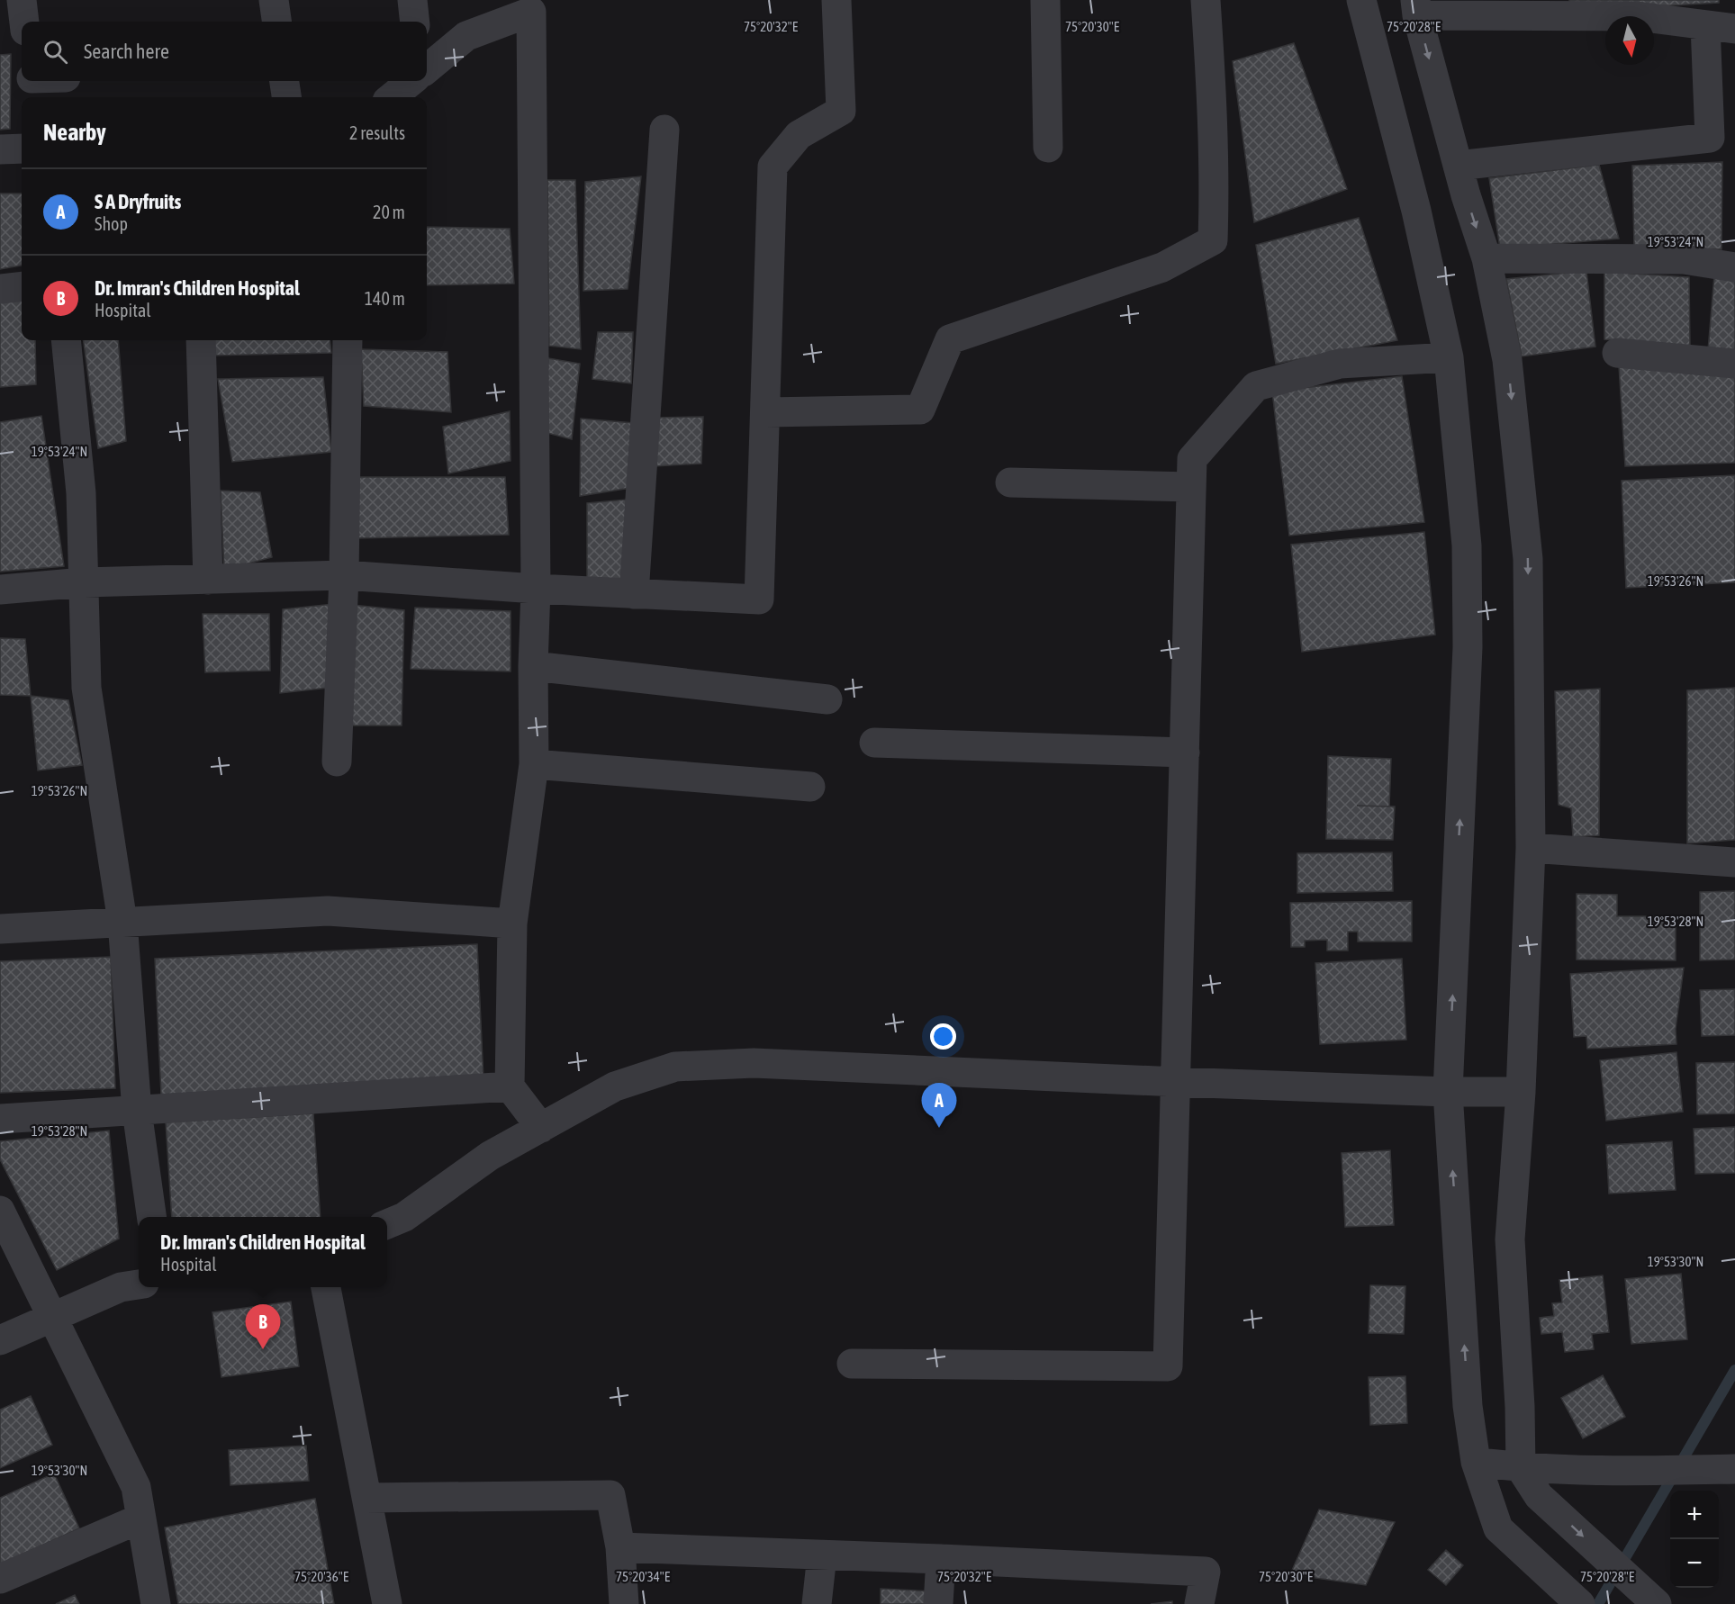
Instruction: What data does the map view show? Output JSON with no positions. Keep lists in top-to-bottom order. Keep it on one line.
{"north":"bottom","page":{"search":"Search here","heading":["Nearby","2 results"],"list":[{"mark":"A","name":"S A Dryfruits","note":"Shop","value":"20 m"},{"mark":"B","name":"Dr. Imran's Children Hospital","note":"Hospital","value":"140 m"}],"pins":["A","B"],"popup":["Dr. Imran's Children Hospital","Hospital"],"map_buttons":["+","−"]},"coordinates":["75°20'32\"E","75°20'30\"E","75°20'28\"E","19°53'24\"N","19°53'26\"N","19°53'28\"N","19°53'30\"N","75°20'36\"E","75°20'34\"E"]}
